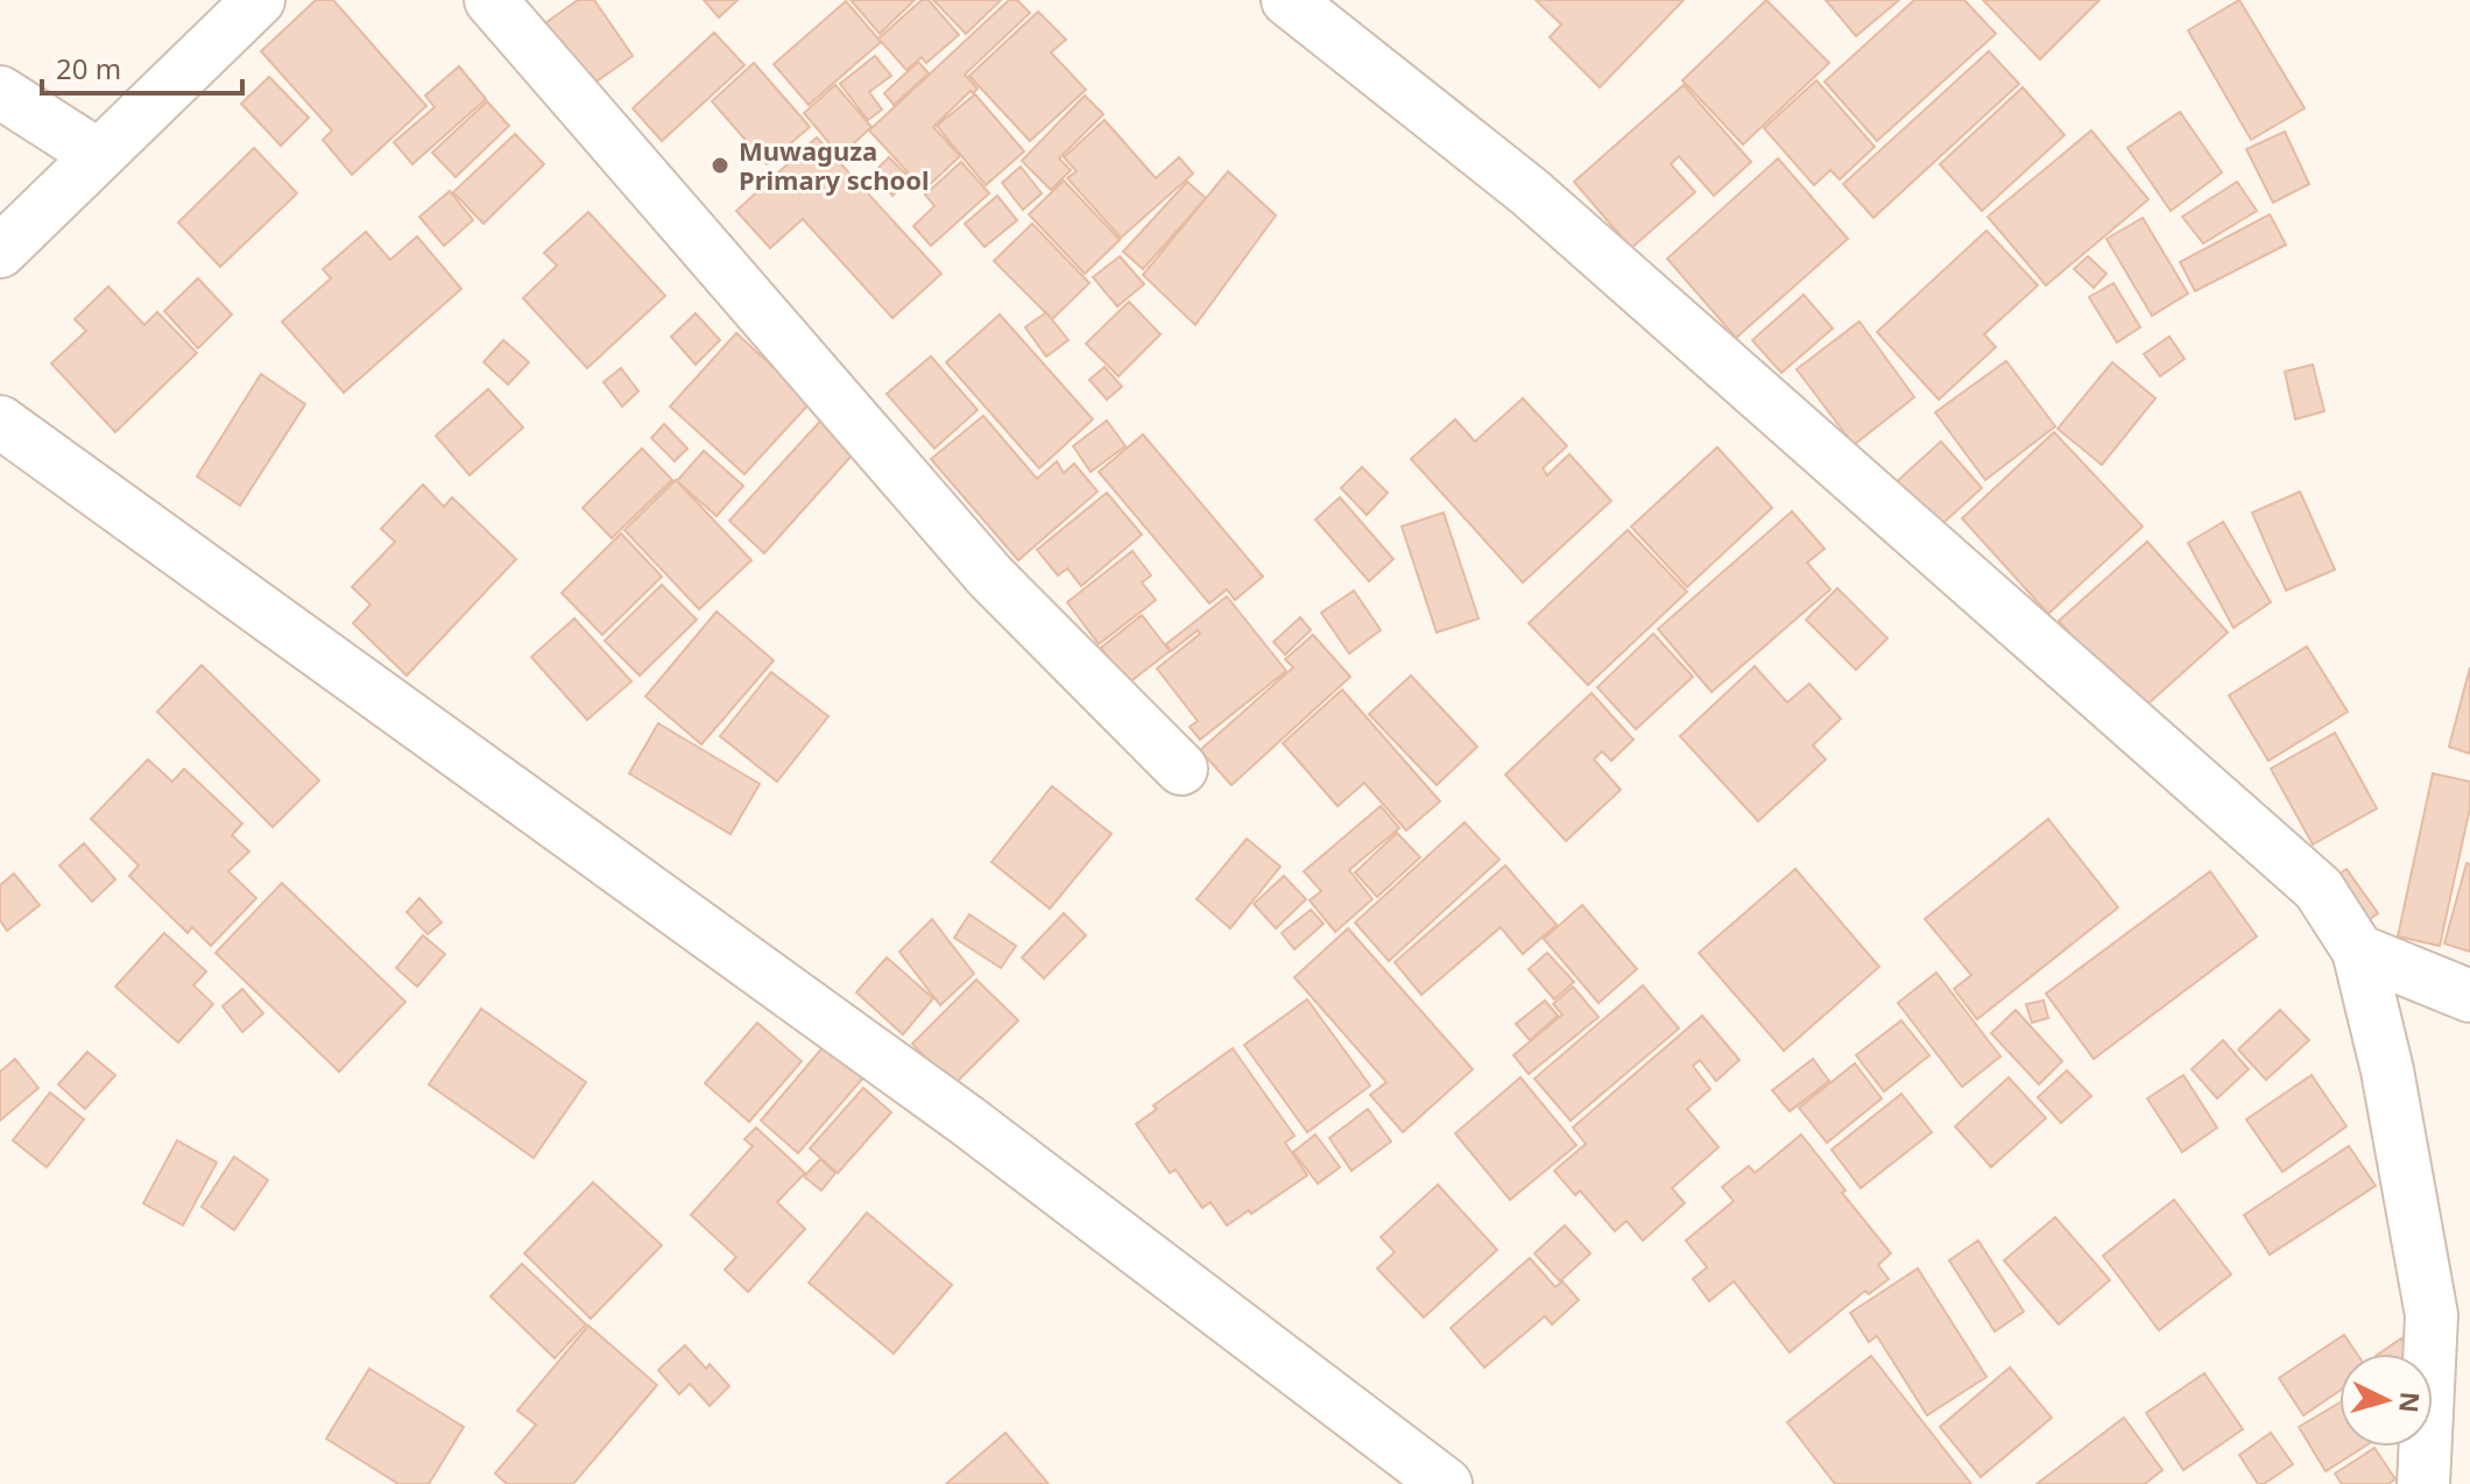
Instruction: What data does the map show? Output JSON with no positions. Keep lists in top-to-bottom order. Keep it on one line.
{"places":["Muwaguza Primary school"],"scale_bar":"20 m","north":"right"}
